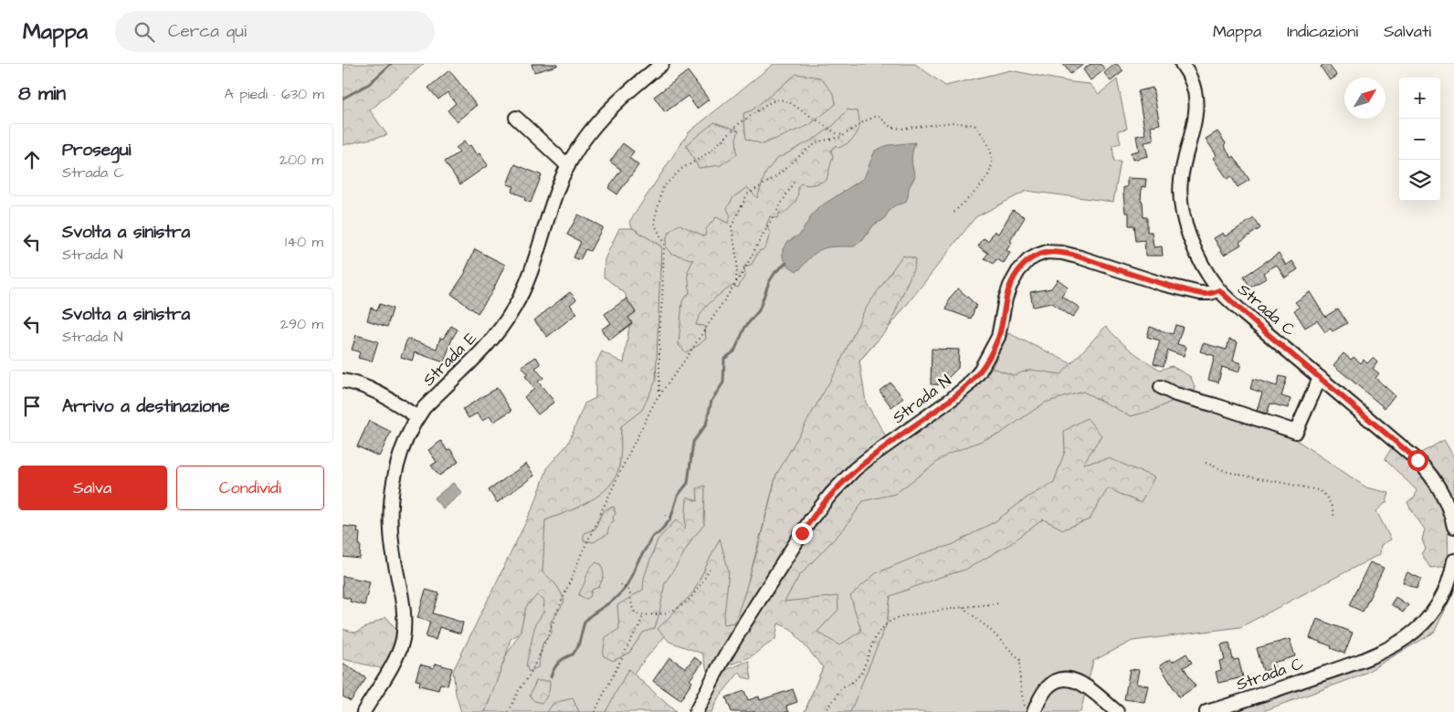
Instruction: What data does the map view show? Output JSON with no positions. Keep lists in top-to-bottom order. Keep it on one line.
{"streets":{"street":["Strada C","Strada E","Strada N"]},"crossings":[["Strada C","Strada N"]],"north":"top right","page":{"header":"Mappa","search":"Cerca qui","nav":["Mappa","Indicazioni","Salvati"],"heading":["8 min","A piedi · 630 m"],"map_buttons":["+","−"],"list":[["Prosegui","Strada C","200 m"],["Svolta a sinistra","Strada N","140 m"],["Svolta a sinistra","Strada N","290 m"],"Arrivo a destinazione"],"buttons":["Salva","Condividi"]}}
